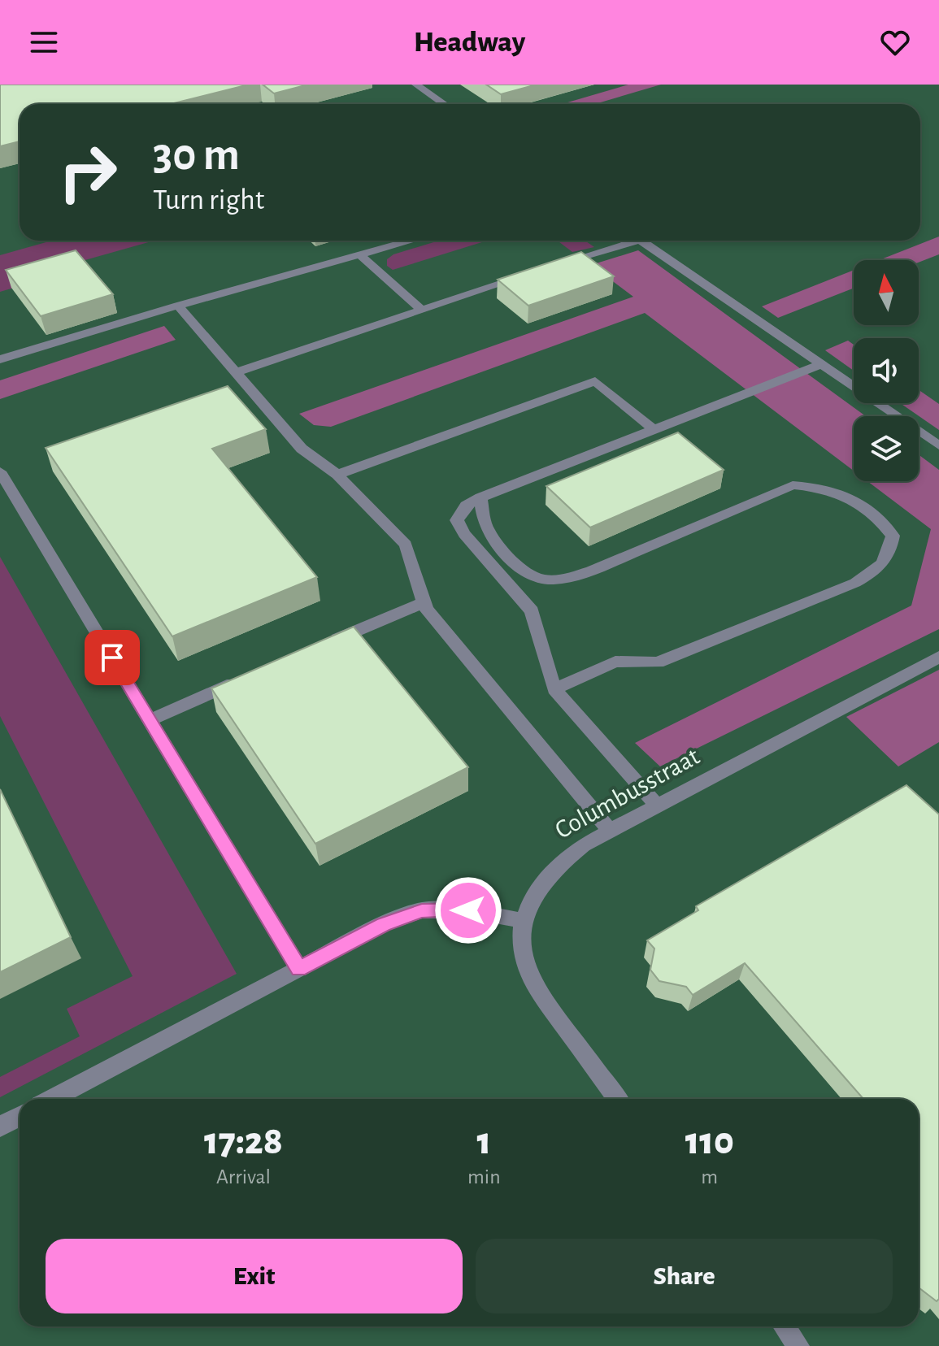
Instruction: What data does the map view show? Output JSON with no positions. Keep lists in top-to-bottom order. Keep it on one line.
{"streets":{"street":["Columbusstraat"]},"north":"top","page":{"header":"Headway","turn":["30 m","Turn right"],"eta":["17:28","Arrival","1","min","110","m"],"buttons":["Exit","Share"]}}
